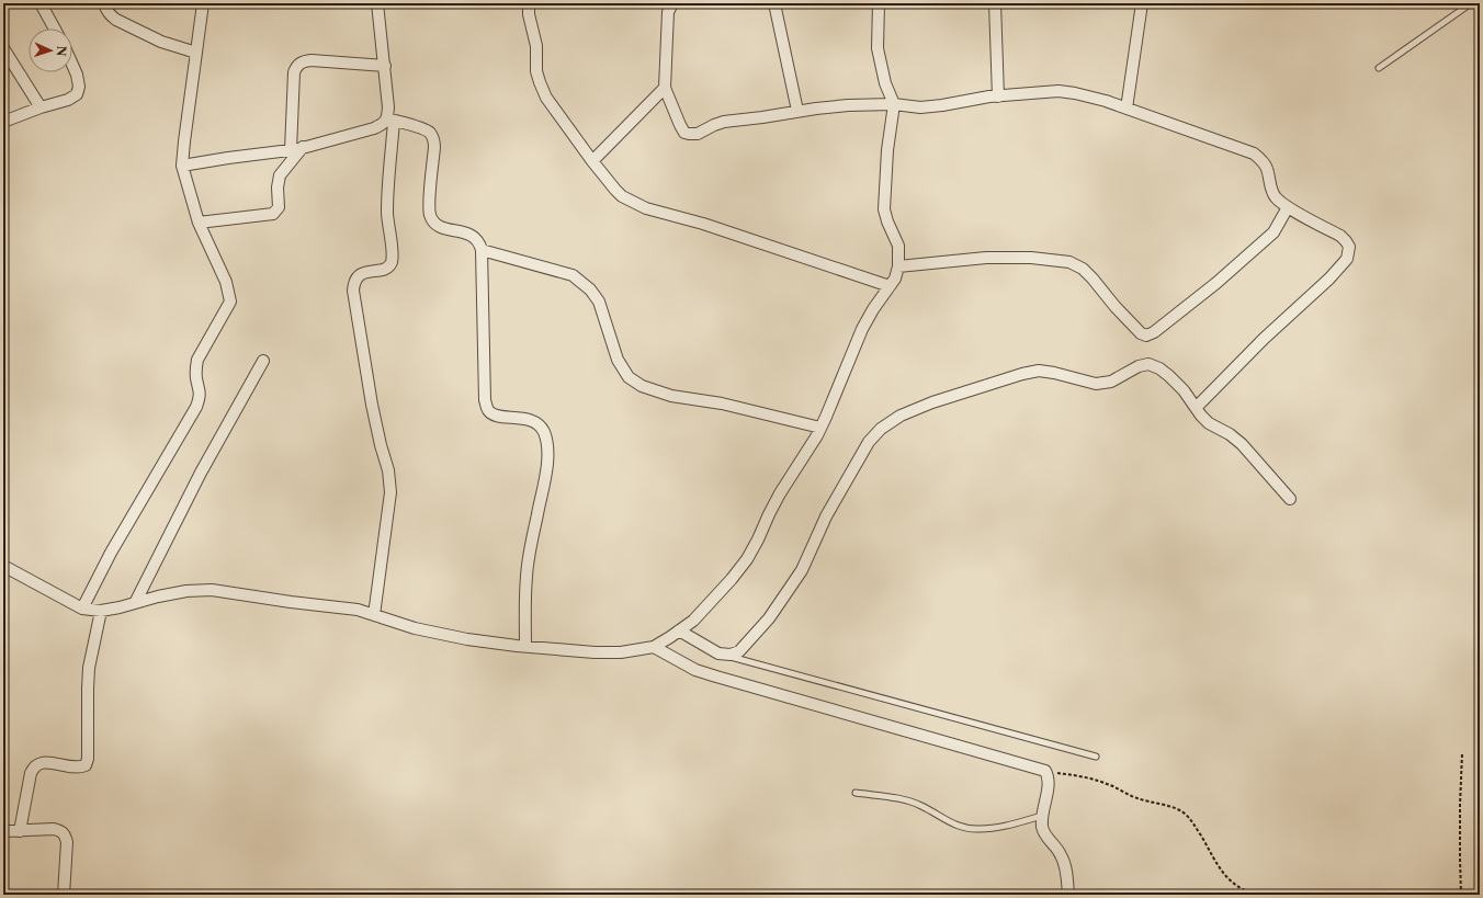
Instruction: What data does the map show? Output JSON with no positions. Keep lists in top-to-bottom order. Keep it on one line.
{"north":"right"}
